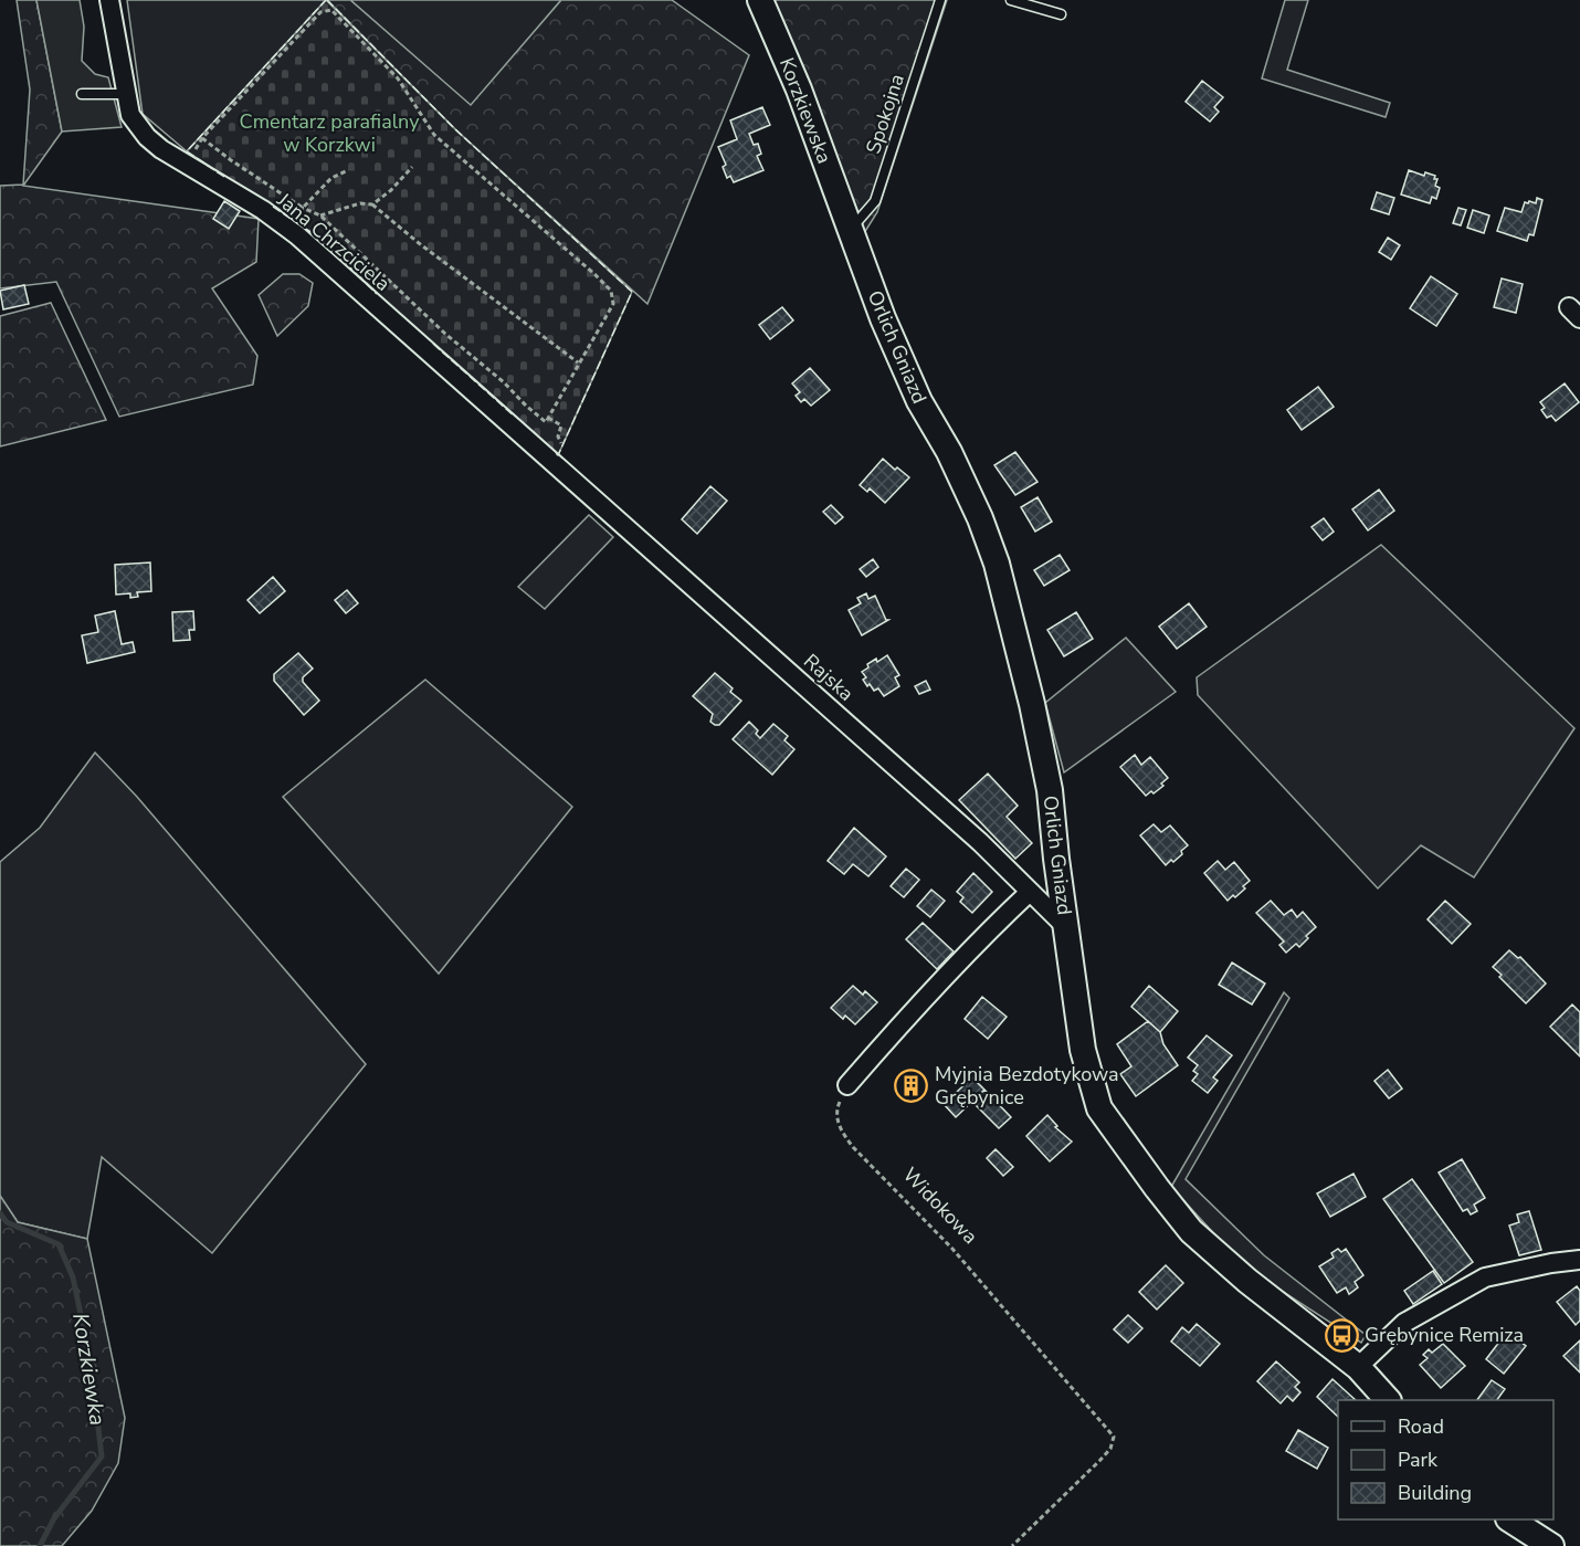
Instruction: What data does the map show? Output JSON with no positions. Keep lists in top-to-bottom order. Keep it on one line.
{"streets":{"street":["Korzkiewska","Jana Chrzciciela","Orlich Gniazd","Rajska"],"lane":["Spokojna"],"path":["Widokowa"]},"crossings":[["Korzkiewska","Spokojna"],["Korzkiewska","Orlich Gniazd"],["Spokojna","Orlich Gniazd"],["Jana Chrzciciela","Rajska"],["Orlich Gniazd","Rajska"]],"water":["Korzkiewka"],"parks":["Cmentarz parafialny w Korzkwi"],"places":{"building":["Myjnia Bezdotykowa Grębynice"],"bus stop":["Grębynice Remiza"]},"legend":["Road","Park","Building"]}
